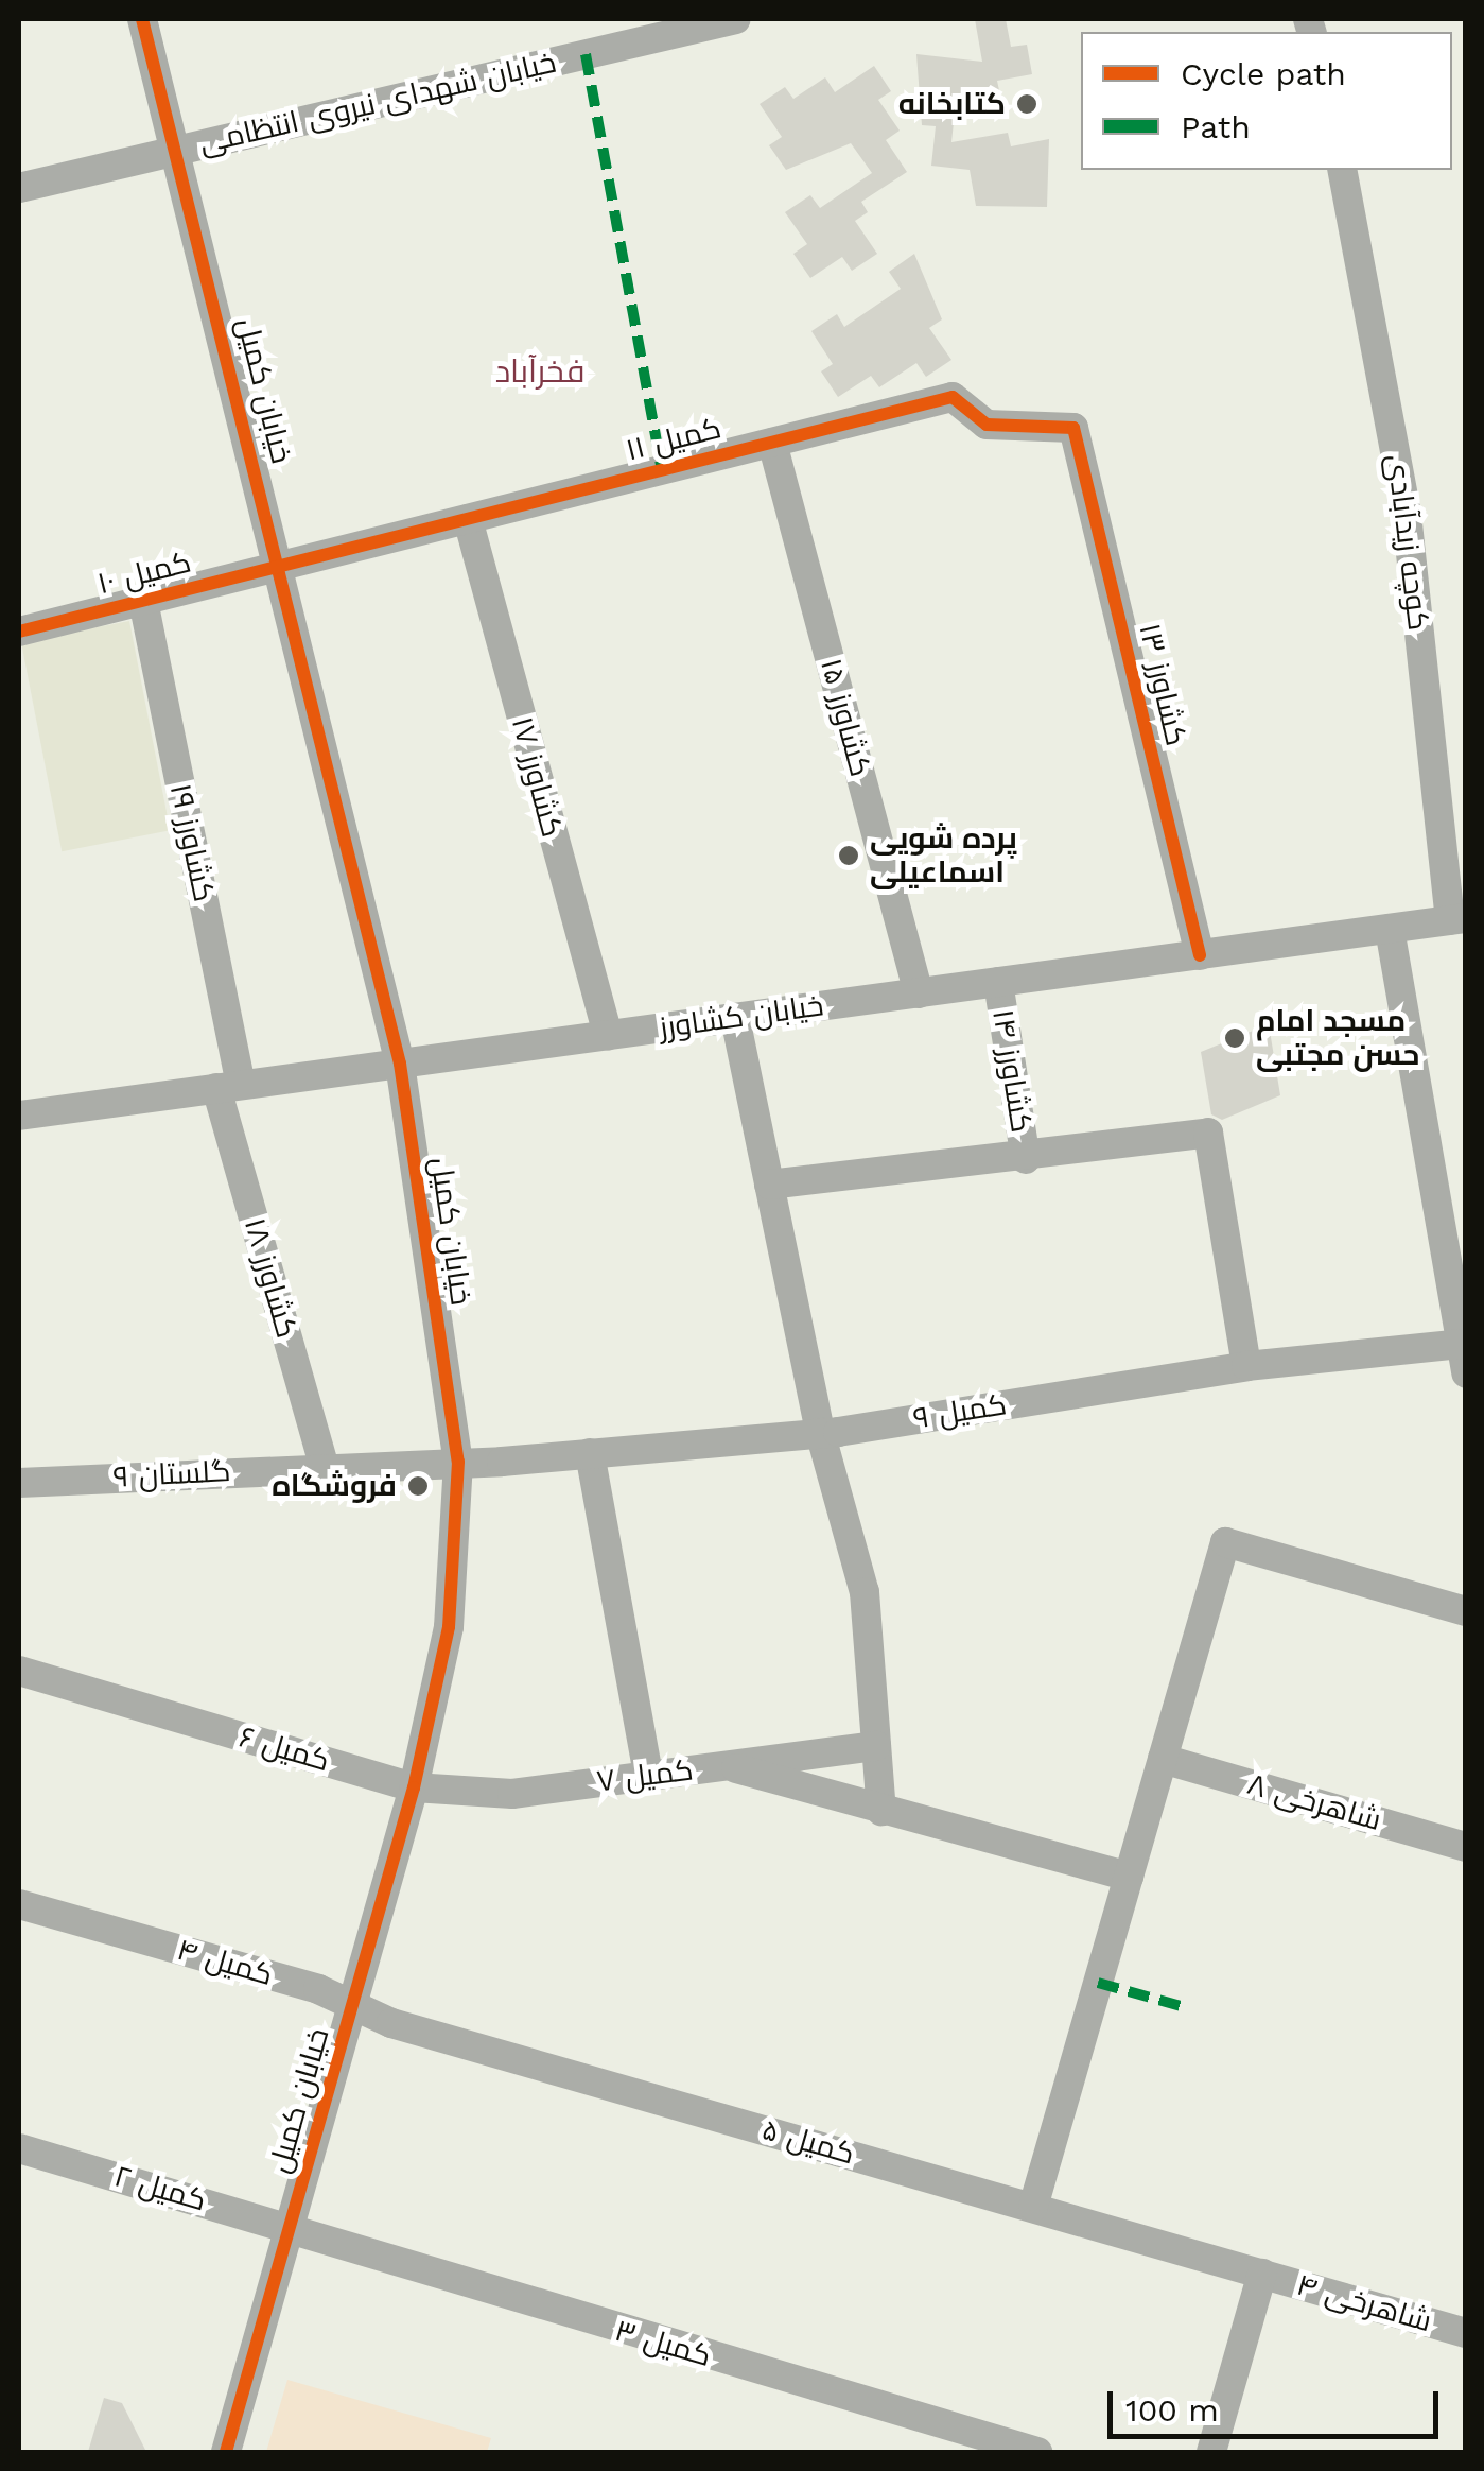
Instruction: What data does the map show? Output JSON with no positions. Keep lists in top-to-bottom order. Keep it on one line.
{"streets":{"street":["خیابان شهدای نیروی انتظامی","خیابان کمیل","کمیل ۱۱","کوچه زیدآبادی","کمیل ۱۰","کشاورز ۱۳","کشاورز ۱۵","کشاورز ۱۷","کشاورز ۱۹","خیابان کشاورز","کشاورز ۱۴","کشاورز ۱۸","کمیل ۹","گلستان ۹","کمیل ۶","کمیل ۷","شاهرخی ۸","کمیل ۴","کمیل ۵","کمیل ۲","شاهرخی ۴","کمیل ۳"]},"crossings":[["خیابان شهدای نیروی انتظامی","خیابان کمیل"],["خیابان کمیل","کمیل ۱۱"],["خیابان کمیل","کمیل ۱۰"],["خیابان کمیل","خیابان کشاورز"],["خیابان کمیل","کمیل ۹"],["خیابان کمیل","گلستان ۹"],["خیابان کمیل","کمیل ۶"],["خیابان کمیل","کمیل ۷"],["خیابان کمیل","کمیل ۴"],["خیابان کمیل","کمیل ۵"],["خیابان کمیل","کمیل ۲"],["خیابان کمیل","کمیل ۳"],["کمیل ۱۱","کمیل ۱۰"],["کمیل ۱۱","کشاورز ۱۳"],["کمیل ۱۱","کشاورز ۱۵"],["کمیل ۱۱","کشاورز ۱۷"],["کوچه زیدآبادی","خیابان کشاورز"],["کمیل ۱۰","کشاورز ۱۹"],["کشاورز ۱۳","خیابان کشاورز"],["کشاورز ۱۵","خیابان کشاورز"],["کشاورز ۱۷","خیابان کشاورز"],["کشاورز ۱۹","خیابان کشاورز"],["کشاورز ۱۹","کشاورز ۱۸"],["خیابان کشاورز","کشاورز ۱۴"],["خیابان کشاورز","کشاورز ۱۸"],["کشاورز ۱۸","گلستان ۹"],["کمیل ۹","گلستان ۹"],["کمیل ۶","کمیل ۷"],["کمیل ۴","کمیل ۵"],["کمیل ۵","شاهرخی ۴"],["کمیل ۲","کمیل ۳"]],"districts":["فخرآباد"],"places":["کتابخانه","پرده شویی اسماعیلی","مسجد امام حسن مجتبی","فروشگاه"],"legend":["Cycle path","Path"],"scale_bar":"100 m"}
